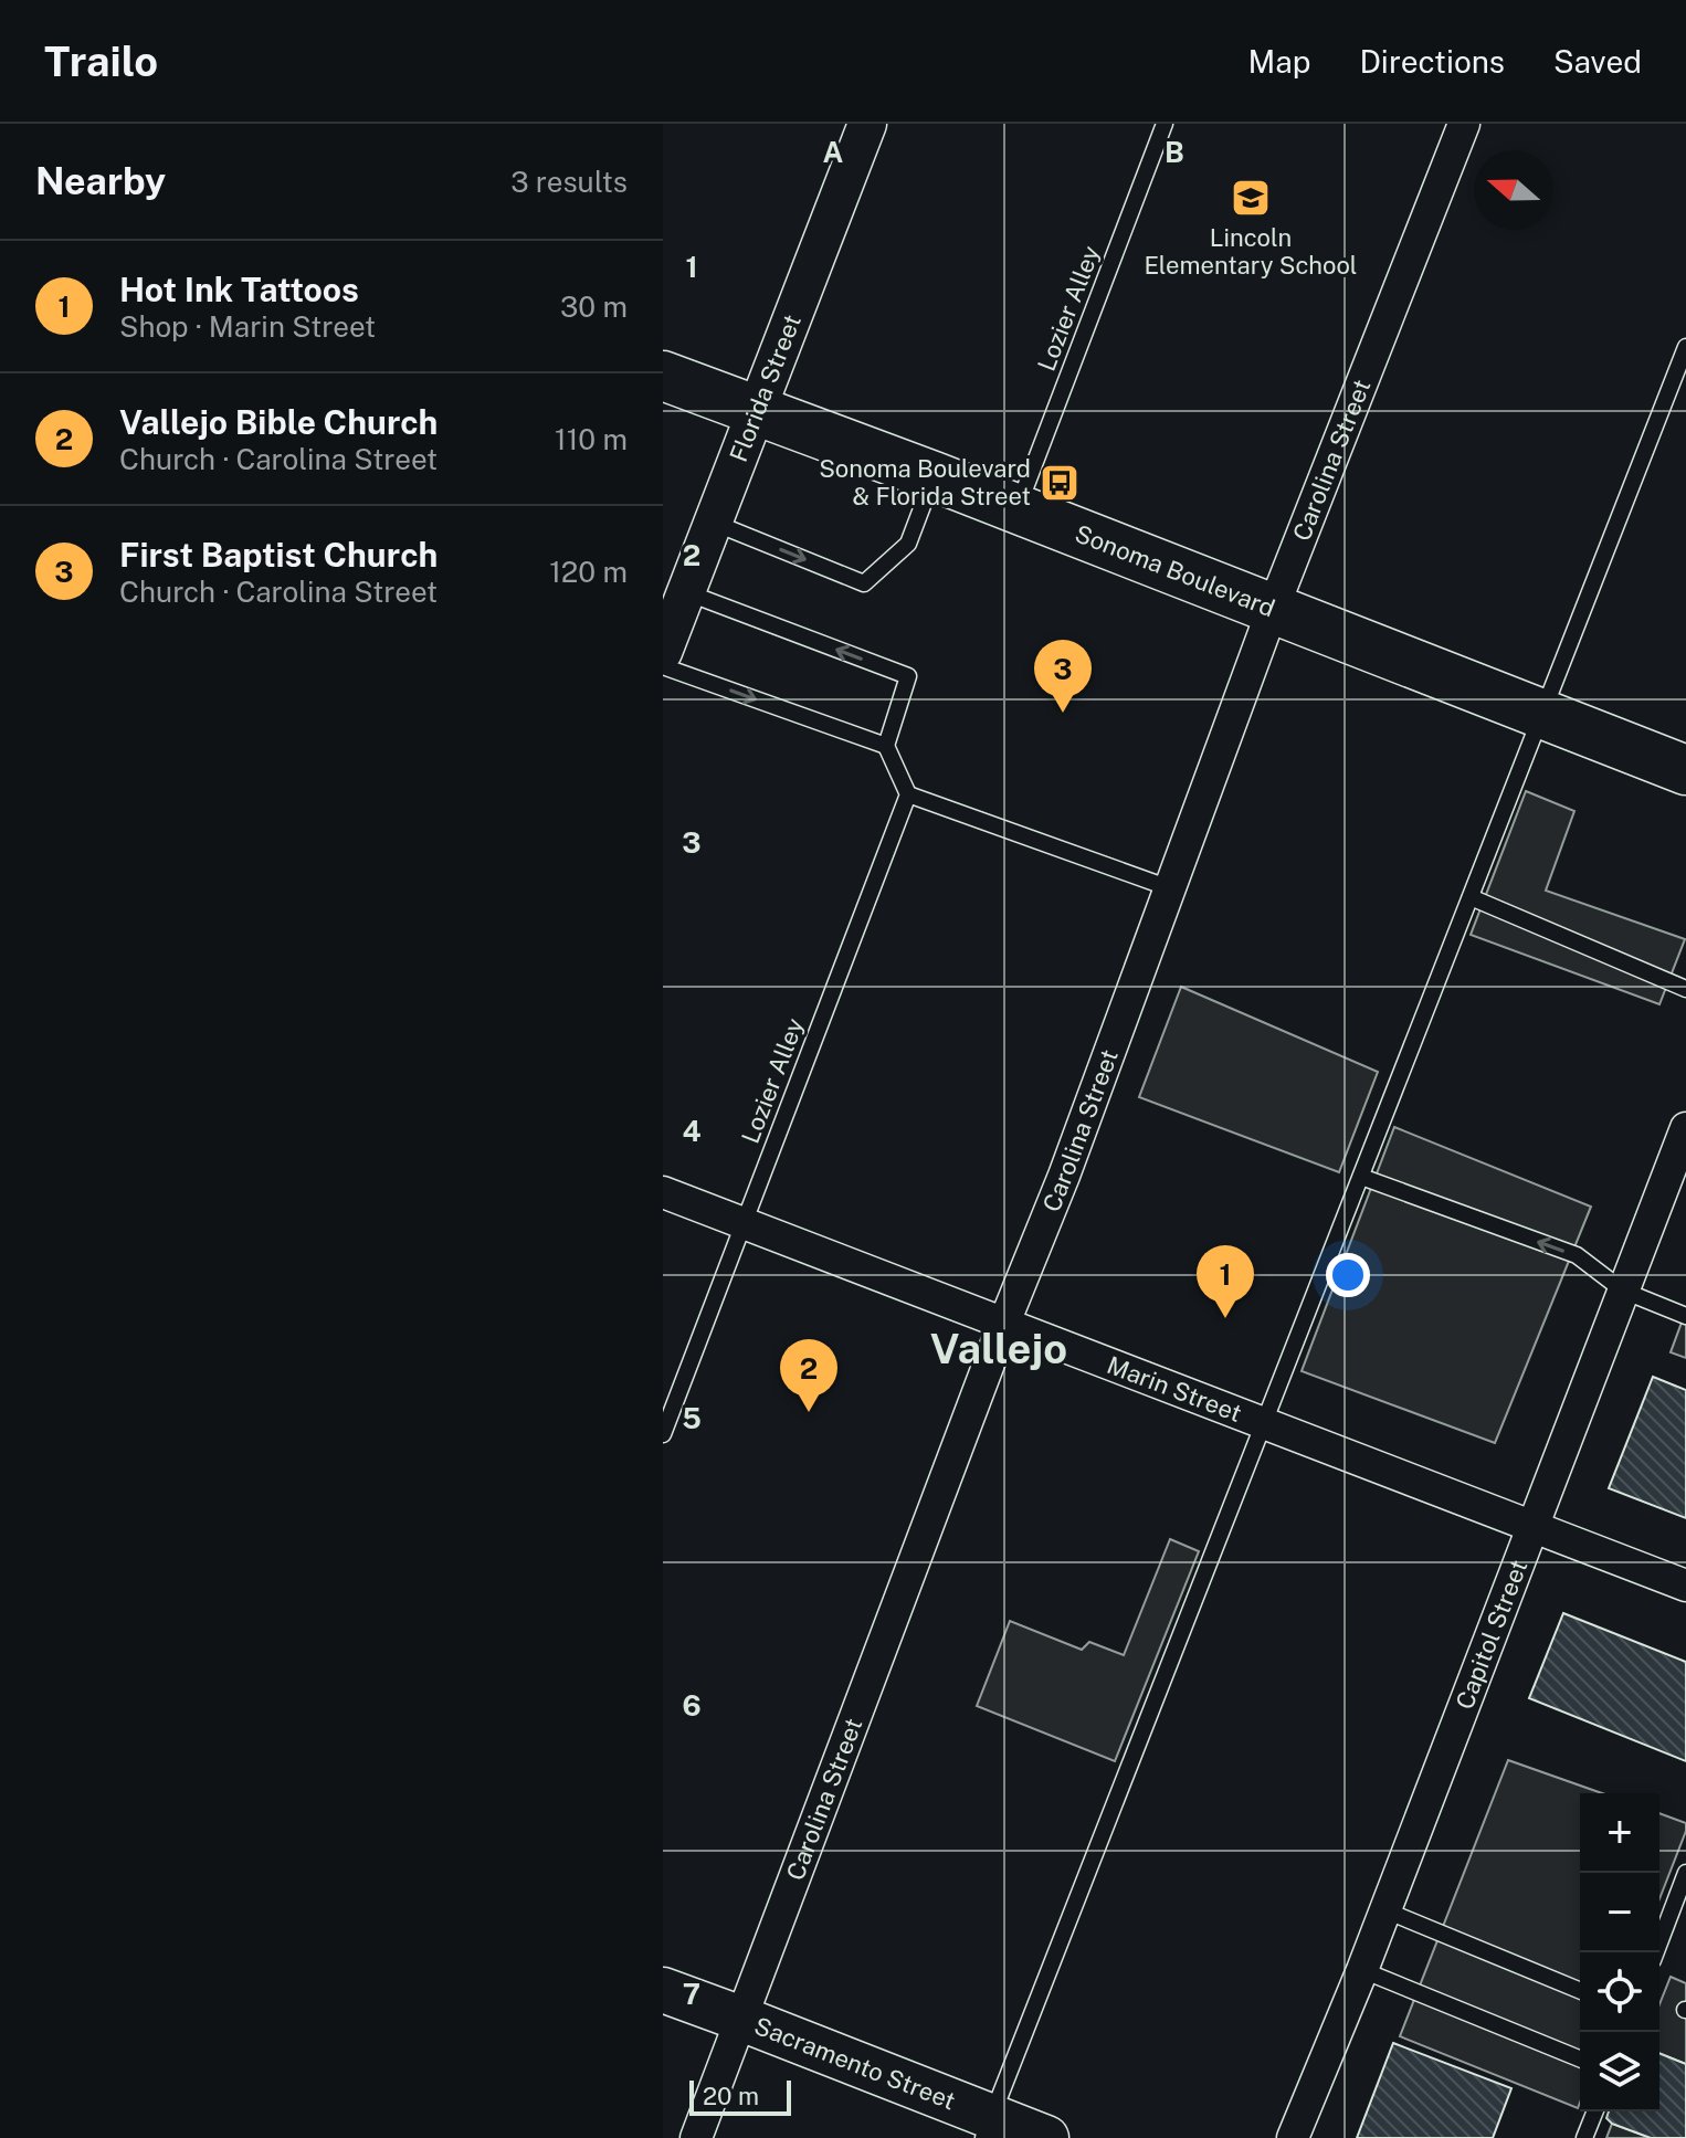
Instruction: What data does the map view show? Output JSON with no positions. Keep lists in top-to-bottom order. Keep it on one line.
{"streets":{"main road":["Sonoma Boulevard","Sacramento Street"],"street":["Florida Street","Carolina Street","Marin Street","Capitol Street"],"lane":["Lozier Alley"]},"crossings":[["Lozier Alley","Sonoma Boulevard"],["Lozier Alley","Marin Street"],["Florida Street","Sonoma Boulevard"],["Carolina Street","Sonoma Boulevard"],["Carolina Street","Marin Street"],["Carolina Street","Sacramento Street"],["Marin Street","Capitol Street"]],"districts":["Vallejo"],"places":{"school or university":["Lincoln Elementary School"],"bus stop":["Sonoma Boulevard & Florida Street"]},"scale_bar":"20 m","north":"left","page":{"header":"Trailo","nav":["Map","Directions","Saved"],"heading":["Nearby","3 results"],"list":[{"mark":"1","name":"Hot Ink Tattoos","note":"Shop · Marin Street","value":"30 m"},{"mark":"2","name":"Vallejo Bible Church","note":"Church · Carolina Street","value":"110 m"},{"mark":"3","name":"First Baptist Church","note":"Church · Carolina Street","value":"120 m"}],"pins":["3","1","2"],"map_buttons":["+","−"],"scale":"20 m"},"grid":{"columns":["A","B"],"rows":["1","2","3","4","5","6","7"]}}
